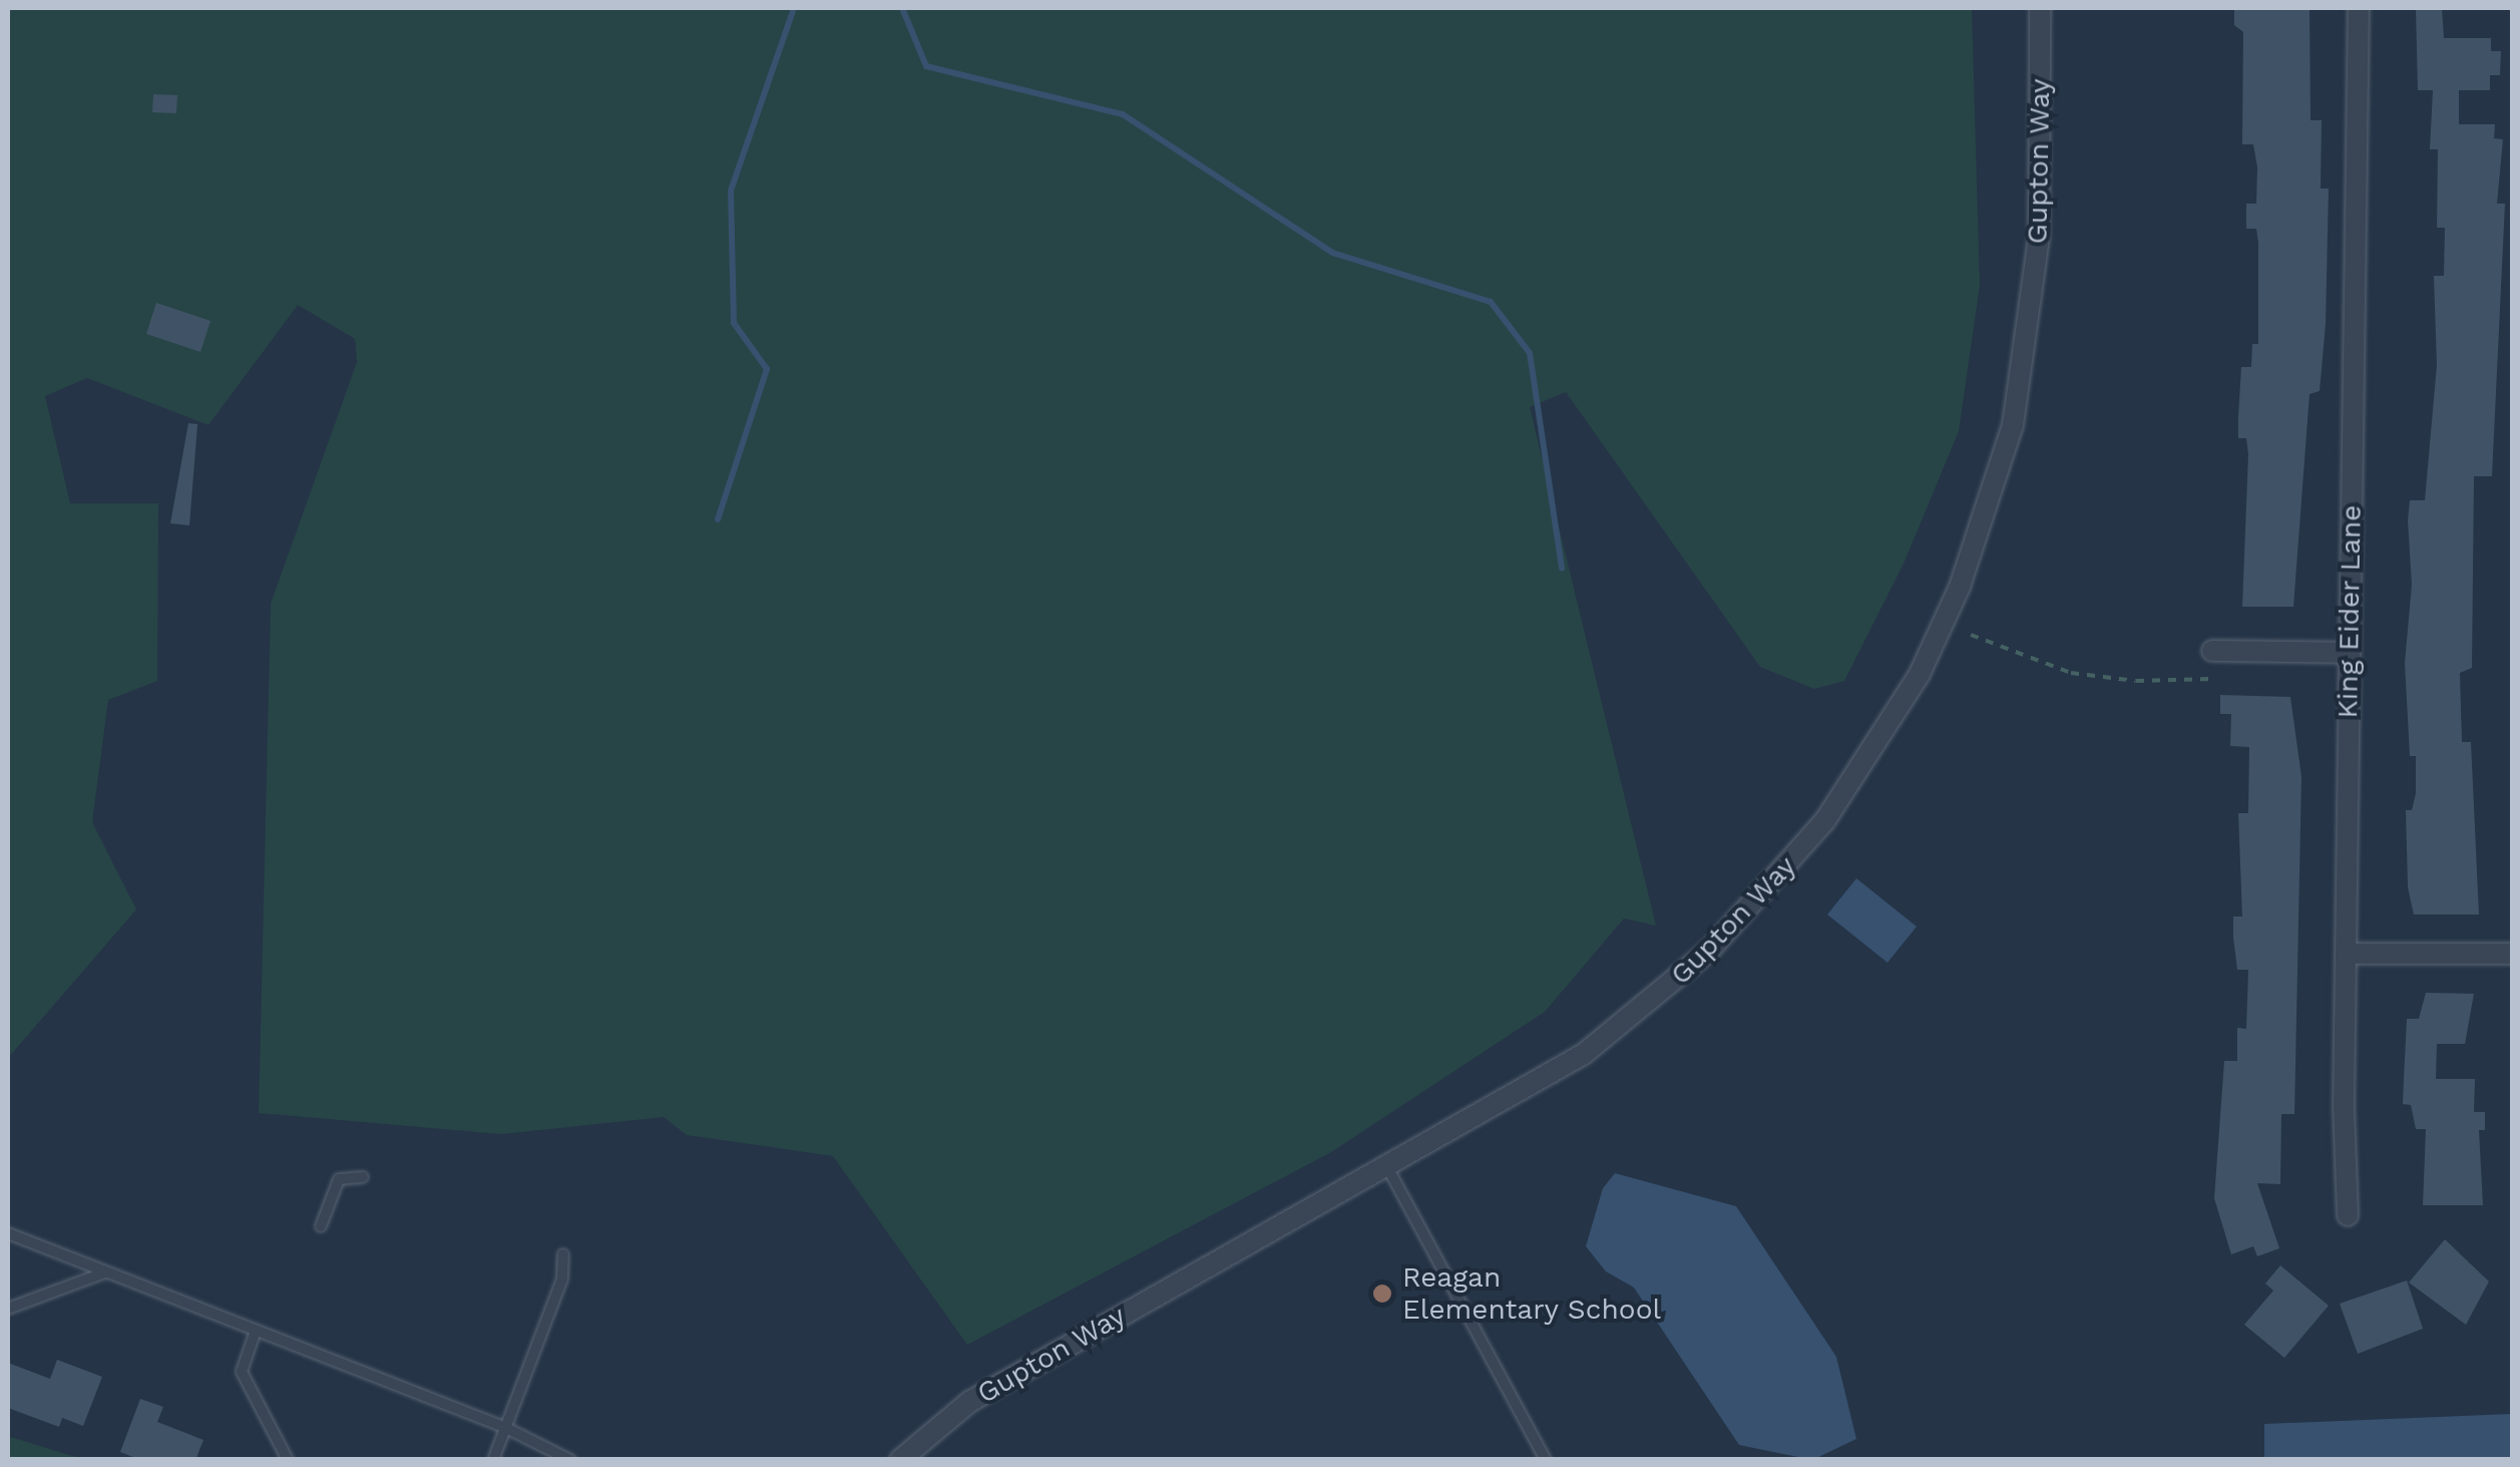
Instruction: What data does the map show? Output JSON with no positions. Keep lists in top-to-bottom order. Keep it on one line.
{"streets":{"street":["Gupton Way","King Eider Lane"]},"places":["Reagan Elementary School"]}
